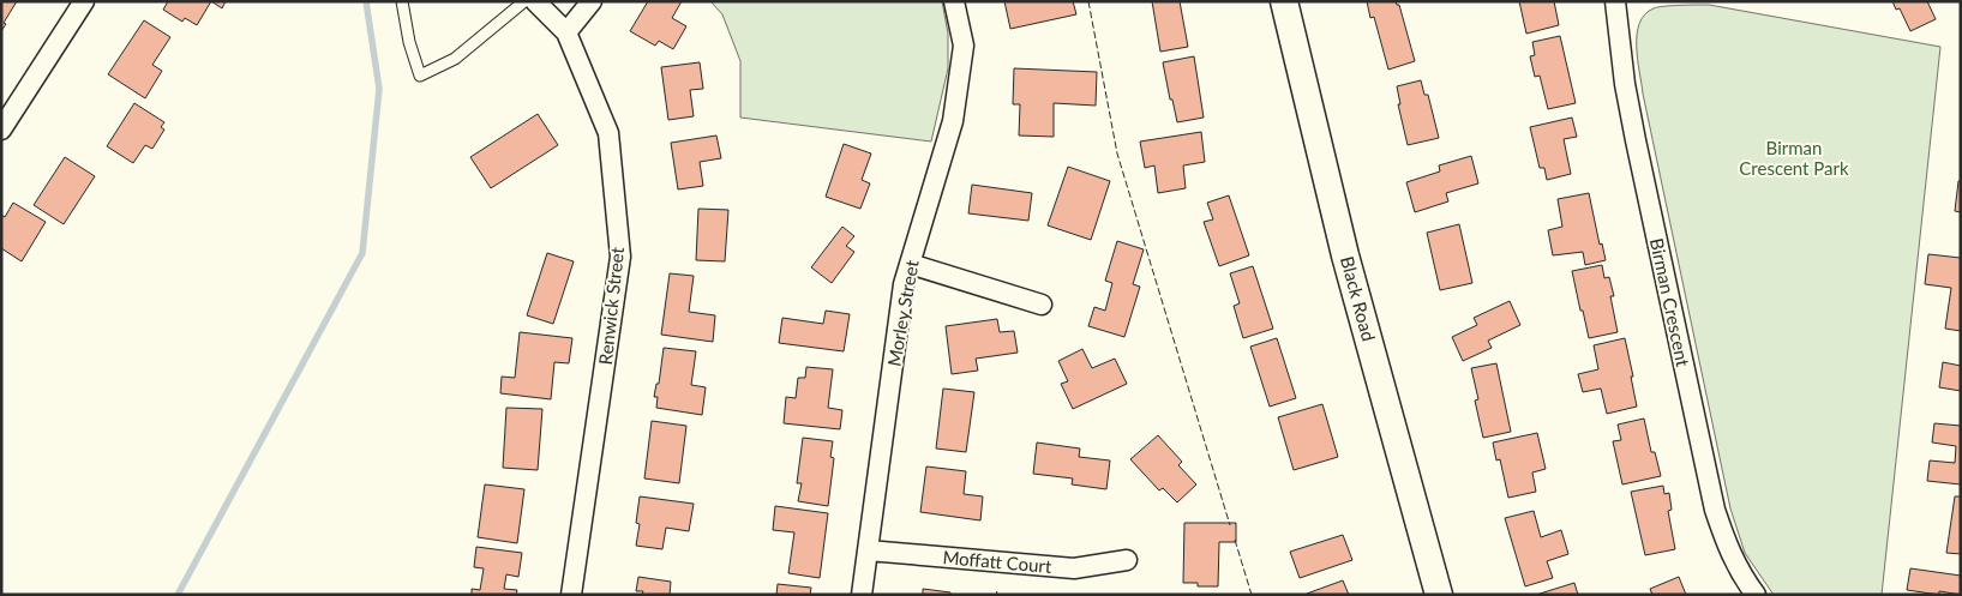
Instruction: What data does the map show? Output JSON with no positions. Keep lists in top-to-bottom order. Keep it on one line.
{"streets":{"main road":["Black Road"],"street":["Birman Crescent","Renwick Street","Morley Street","Moffatt Court"]},"crossings":[["Morley Street","Moffatt Court"]],"parks":["Birman Crescent Park"]}
